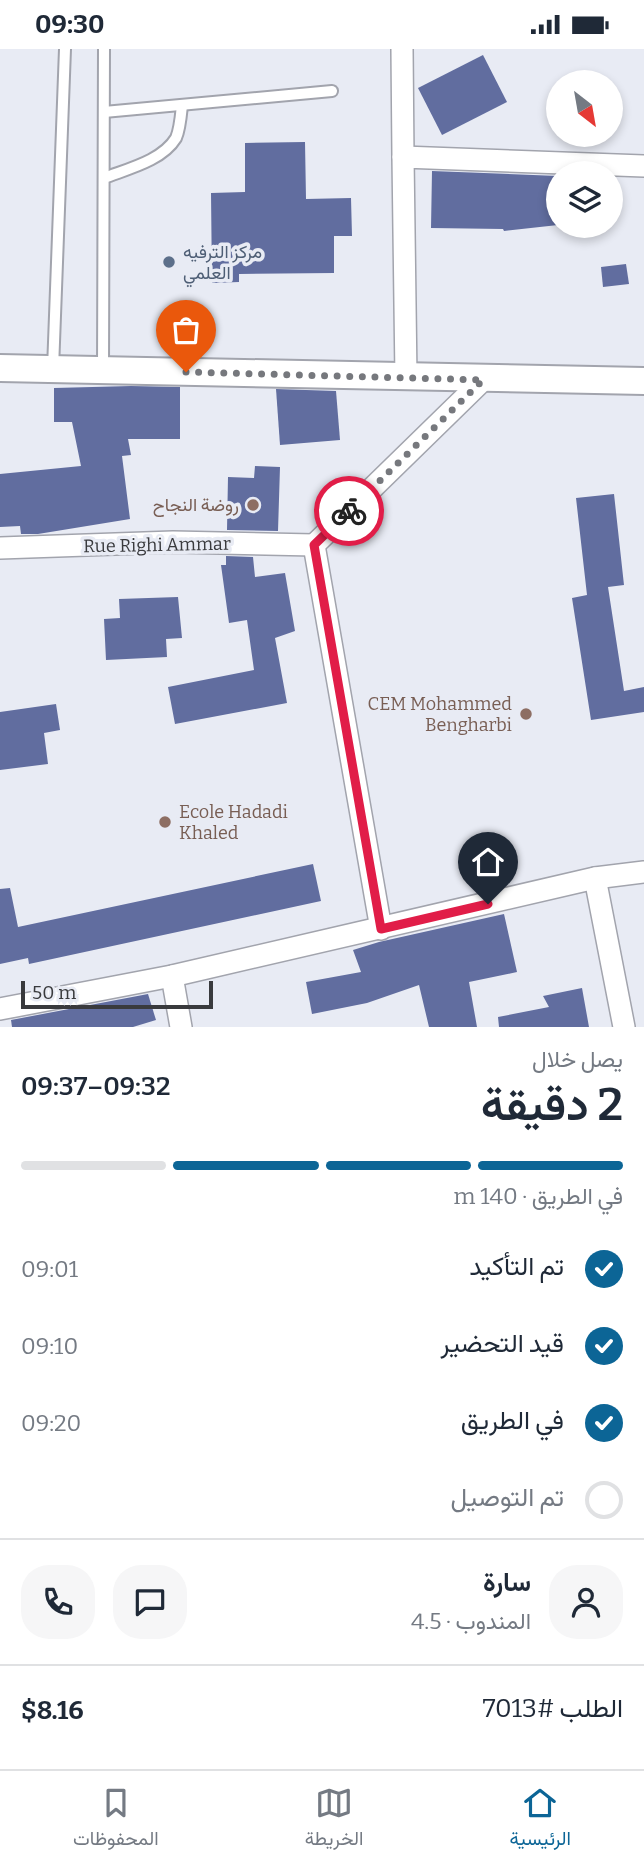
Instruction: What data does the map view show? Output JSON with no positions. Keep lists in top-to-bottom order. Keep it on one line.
{"streets":{"street":["Rue Righi Ammar"]},"places":["مركز الترفيه العلمي","روضة النجاح","CEM Mohammed Bengharbi","Ecole Hadadi Khaled"],"scale_bar":"50 m","north":"bottom right","page":{"status":"09:30","scale":"50 m","heading":["2 دقيقة","يصل خلال","09:32–09:37"],"panel":["سارة","المندوب · 4.5","الطلب #7013","$8.16"],"bar":"في الطريق · 140 m","list":[["تم التأكيد","09:01"],["قيد التحضير","09:10"],["في الطريق","09:20"],"تم التوصيل"],"tabs":["الرئيسية","الخريطة","المحفوظات"]}}
